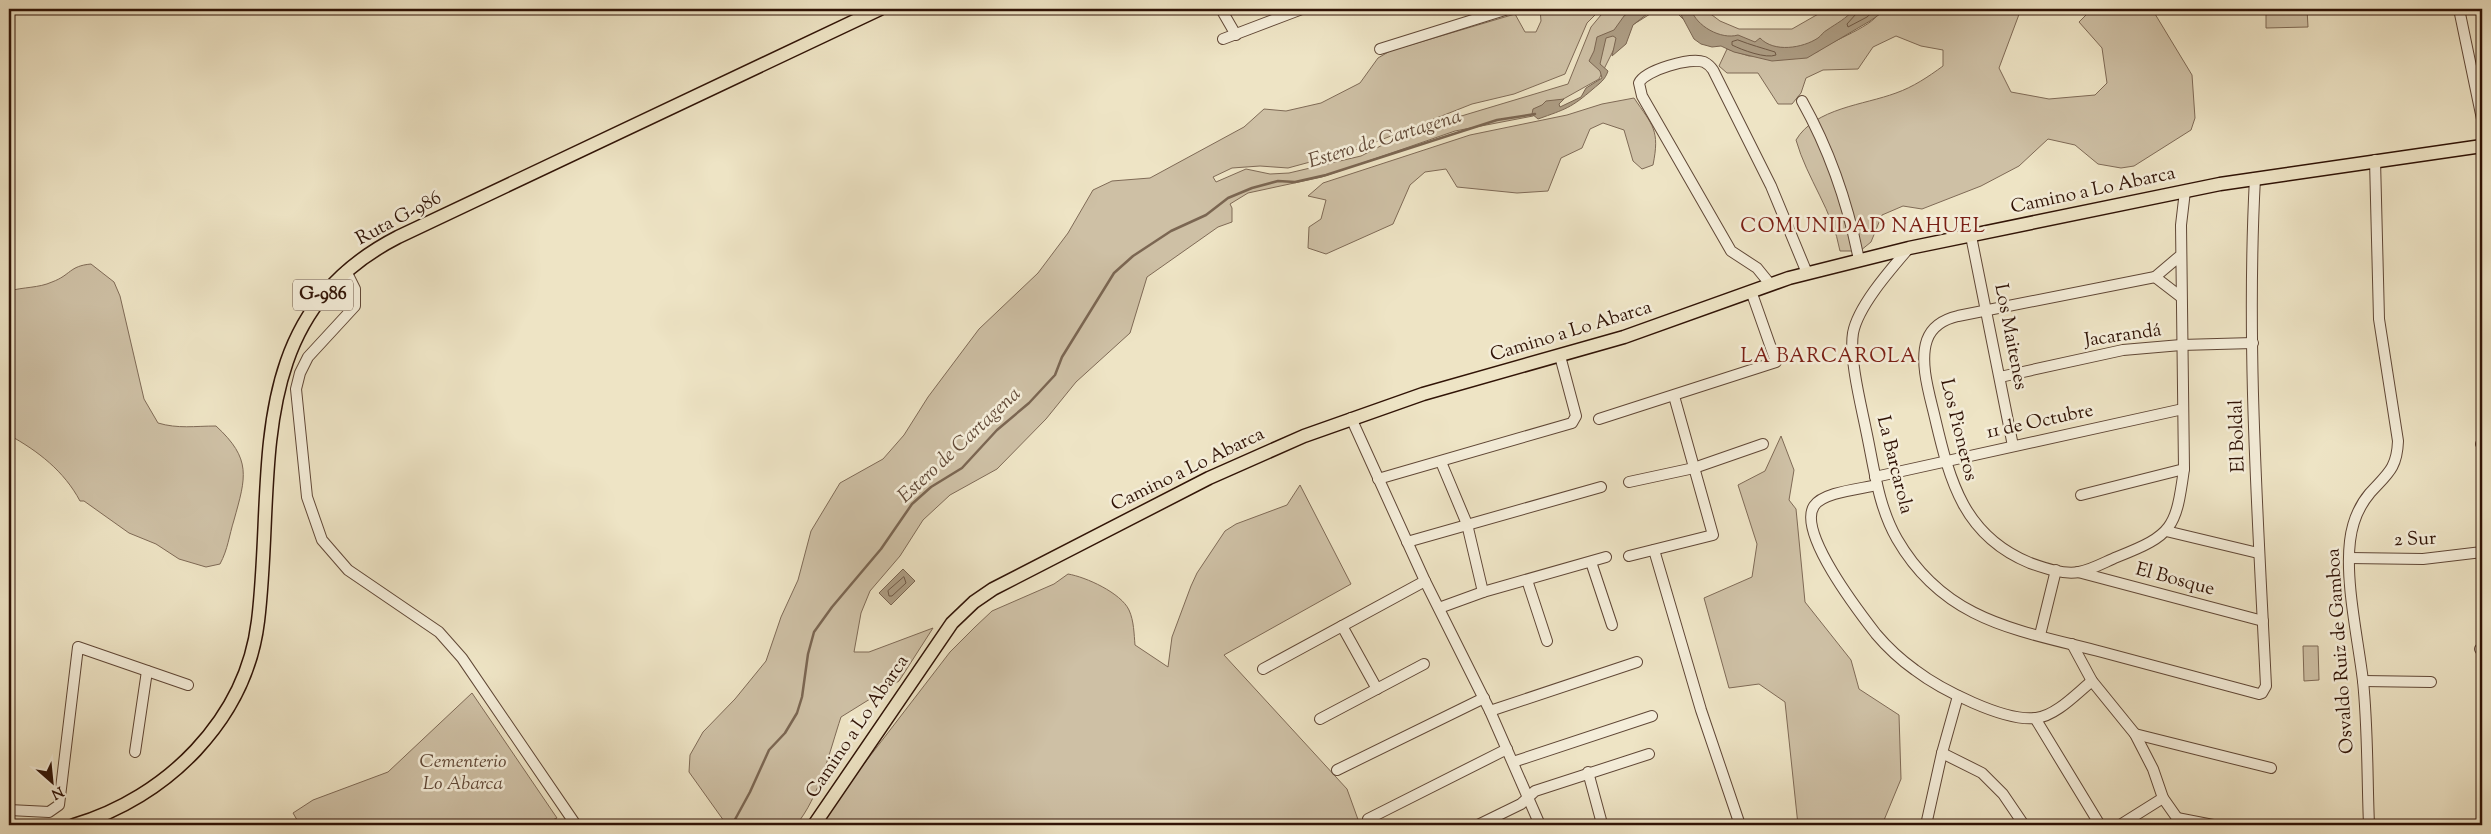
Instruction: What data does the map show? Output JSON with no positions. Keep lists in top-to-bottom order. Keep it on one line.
{"streets":{"main road":["Camino a Lo Abarca","Ruta G-986","G-986"],"street":["Jacarandá","Los Maitenes","11 de Octubre","Los Pioneros","El Boldal","La Barcarola","2 Sur","El Bosque","Osvaldo Ruiz de Gamboa"]},"crossings":[["Camino a Lo Abarca","Los Maitenes"],["Camino a Lo Abarca","Los Pioneros"],["Camino a Lo Abarca","El Boldal"],["Camino a Lo Abarca","La Barcarola"],["Camino a Lo Abarca","Osvaldo Ruiz de Gamboa"],["Jacarandá","Los Maitenes"],["Jacarandá","Los Pioneros"],["Jacarandá","El Boldal"],["Los Maitenes","11 de Octubre"],["Los Maitenes","Los Pioneros"],["11 de Octubre","Los Pioneros"],["11 de Octubre","La Barcarola"],["Los Pioneros","El Bosque"],["El Boldal","La Barcarola"],["El Boldal","El Bosque"],["2 Sur","Osvaldo Ruiz de Gamboa"]],"districts":["COMUNIDAD NAHUEL","LA BARCAROLA"],"water":["Estero de Cartagena"],"parks":["Cementerio Lo Abarca"],"north":"bottom right"}
